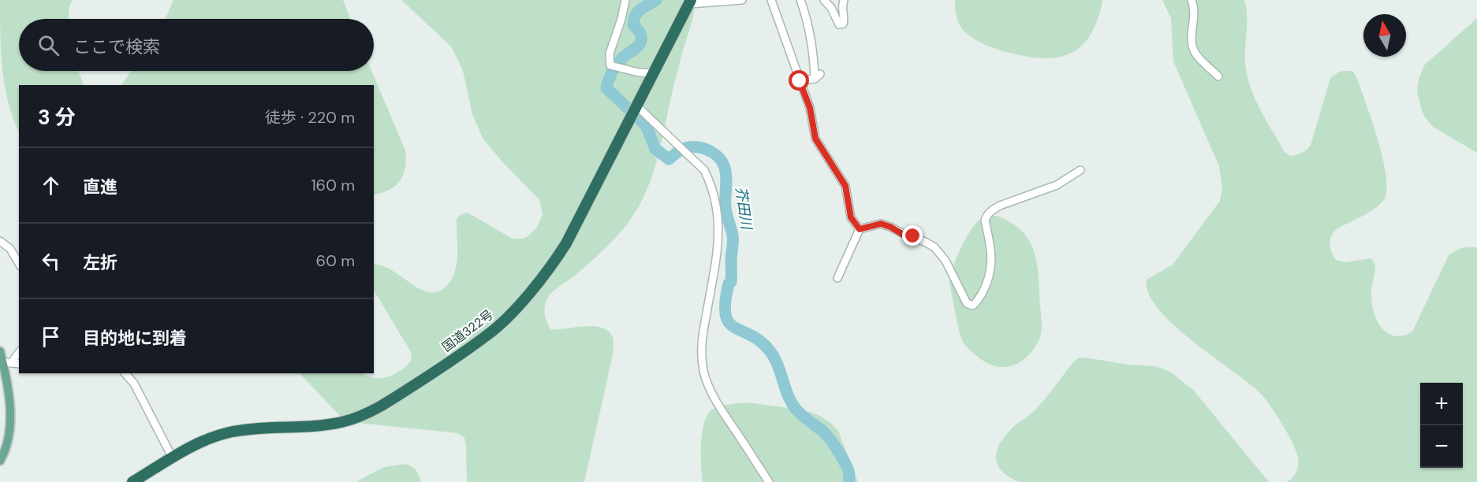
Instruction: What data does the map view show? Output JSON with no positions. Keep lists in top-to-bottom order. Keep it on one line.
{"streets":{"highway":["国道322号"]},"water":["芥田川"],"north":"top","page":{"search":"ここで検索","heading":["3 分","徒歩 · 220 m"],"list":[["直進","160 m"],["左折","60 m"],"目的地に到着"],"map_buttons":["+","−"]}}
